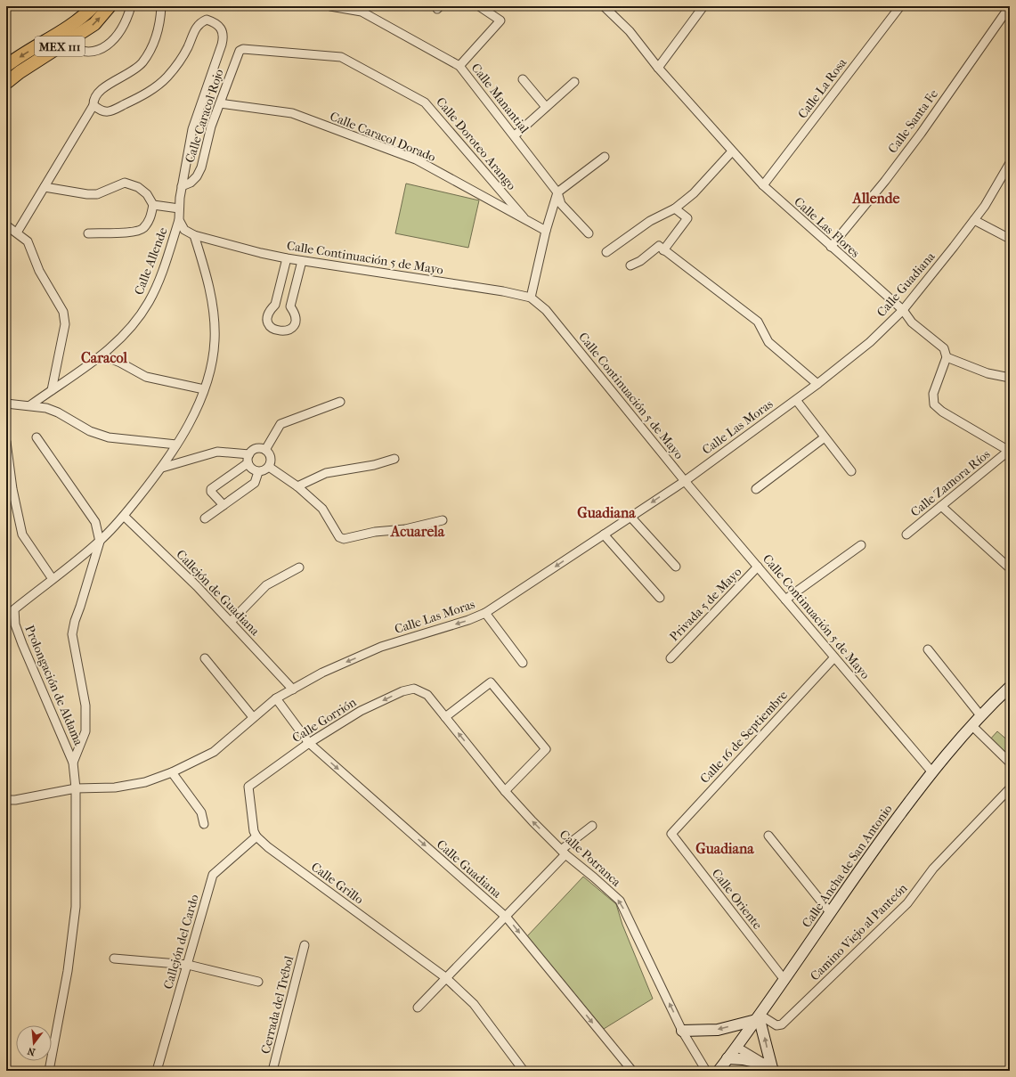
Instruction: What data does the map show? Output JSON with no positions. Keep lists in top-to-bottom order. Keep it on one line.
{"streets":{"main road":["MEX 111","Calle Ancha de San Antonio"],"street":["Calle La Rosa","Calle Manantial","Calle Caracol Rojo","Calle Santa Fe","Calle Caracol Dorado","Calle Doroteo Arango","Calle Las Flores","Calle Continuación 5 de Mayo","Calle Allende","Calle Guadiana","Calle Las Moras","Calle Zamora Ríos","Callejón de Guadiana","Privada 5 de Mayo","Prolongación de Aldama","Calle Gorrión","Calle 16 de Septiembre","Calle Potranca","Calle Grillo","Calle Oriente","Camino Viejo al Panteón","Callejón del Cardo","Cerrada del Trébol"]},"crossings":[["Calle La Rosa","Calle Las Flores"],["Calle Caracol Rojo","Calle Caracol Dorado"],["Calle Caracol Rojo","Calle Doroteo Arango"],["Calle Caracol Rojo","Calle Allende"],["Calle Santa Fe","Calle Las Flores"],["Calle Caracol Dorado","Calle Doroteo Arango"],["Calle Las Flores","Calle Guadiana"],["Calle Continuación 5 de Mayo","Calle Las Moras"],["Calle Continuación 5 de Mayo","Privada 5 de Mayo"],["Calle Continuación 5 de Mayo","Prolongación de Aldama"],["Calle Continuación 5 de Mayo","Calle 16 de Septiembre"],["Calle Continuación 5 de Mayo","Calle Ancha de San Antonio"],["Calle Guadiana","Calle Las Moras"],["Calle Guadiana","Calle Gorrión"],["Calle Las Moras","Callejón de Guadiana"],["Calle Las Moras","Prolongación de Aldama"],["Callejón de Guadiana","Prolongación de Aldama"],["Calle Gorrión","Calle Potranca"],["Calle Gorrión","Calle Grillo"],["Calle Gorrión","Callejón del Cardo"],["Calle 16 de Septiembre","Calle Oriente"],["Calle Ancha de San Antonio","Calle Oriente"],["Calle Ancha de San Antonio","Camino Viejo al Panteón"],["Calle Grillo","Callejón del Cardo"]],"one_way":["Calle Guadiana","Calle Las Moras","Calle Gorrión","Calle Potranca"],"districts":["Allende","Caracol","Guadiana","Acuarela","Guadiana"],"north":"bottom"}
